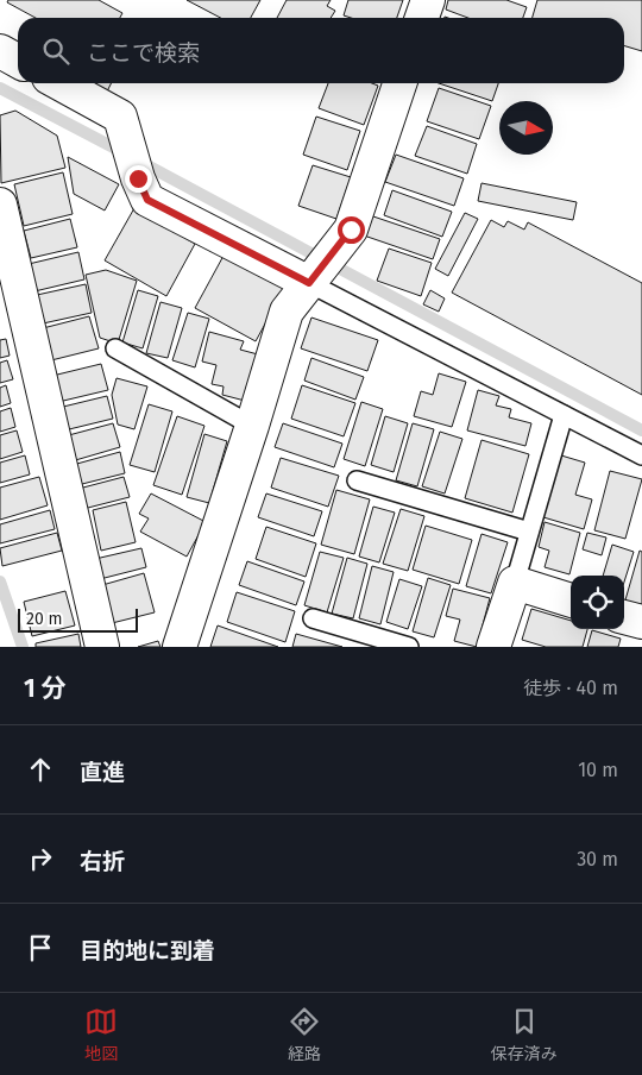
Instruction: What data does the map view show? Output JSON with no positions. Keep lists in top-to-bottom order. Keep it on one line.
{"scale_bar":"20 m","north":"right","page":{"search":"ここで検索","scale":"20 m","heading":["1 分","徒歩 · 40 m"],"list":[["直進","10 m"],["右折","30 m"],"目的地に到着"],"nav":["地図","経路","保存済み"]}}
